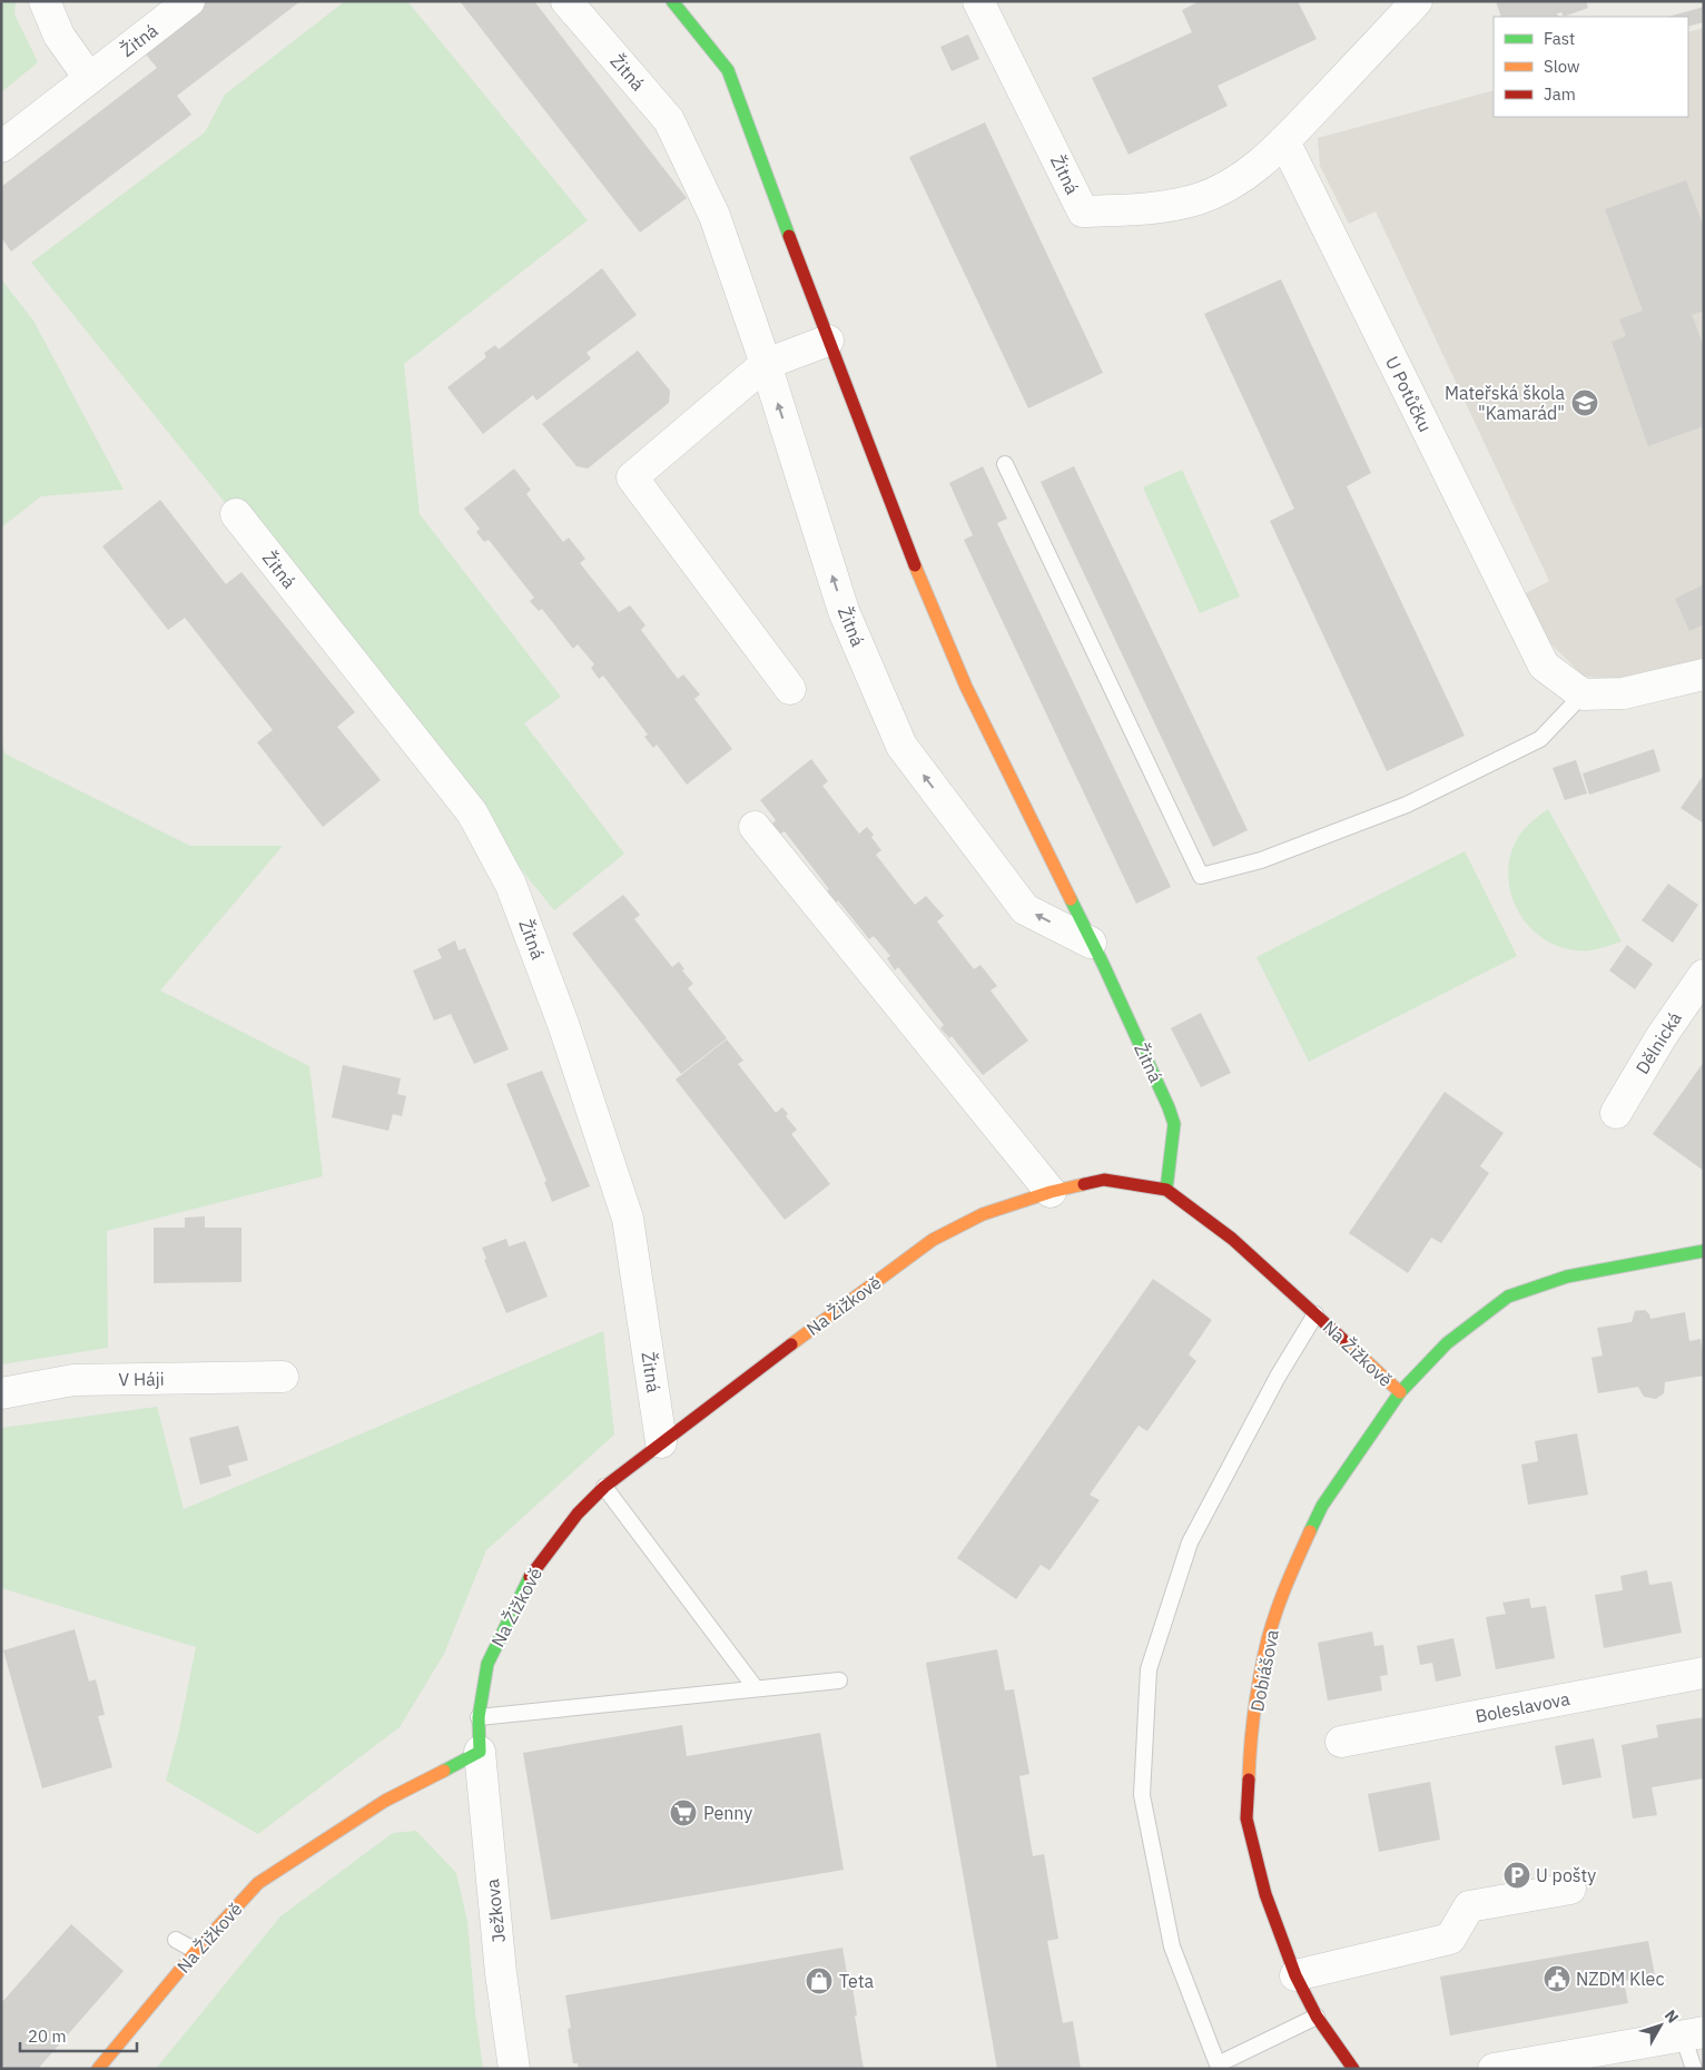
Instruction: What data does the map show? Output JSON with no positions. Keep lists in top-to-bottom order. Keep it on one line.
{"streets":{"street":["Žitná","U Potůčku","Dělnická","Na Žižkově","V Háji","Dobiášova","Boleslavova","Ježkova"]},"crossings":[["Žitná","U Potůčku"],["Žitná","Na Žižkově"],["Na Žižkově","Dobiášova"],["Na Žižkově","Ježkova"]],"places":{"school or university":["Mateřská škola \"Kamarád\""],"supermarket":["Penny"],"parking":["U pošty"],"public building":["NZDM Klec"],"shop":["Teta"]},"legend":["Fast","Slow","Jam"],"scale_bar":"20 m","north":"top right"}
